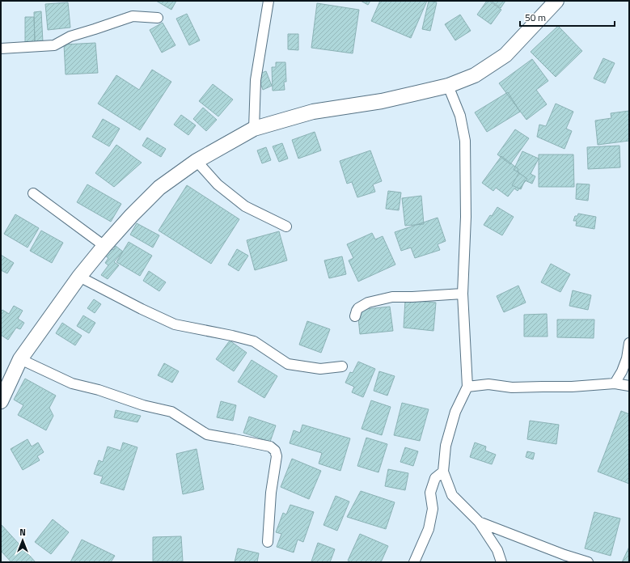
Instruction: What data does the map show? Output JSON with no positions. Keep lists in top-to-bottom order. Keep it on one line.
{"scale_bar":"50 m","north":"top"}
